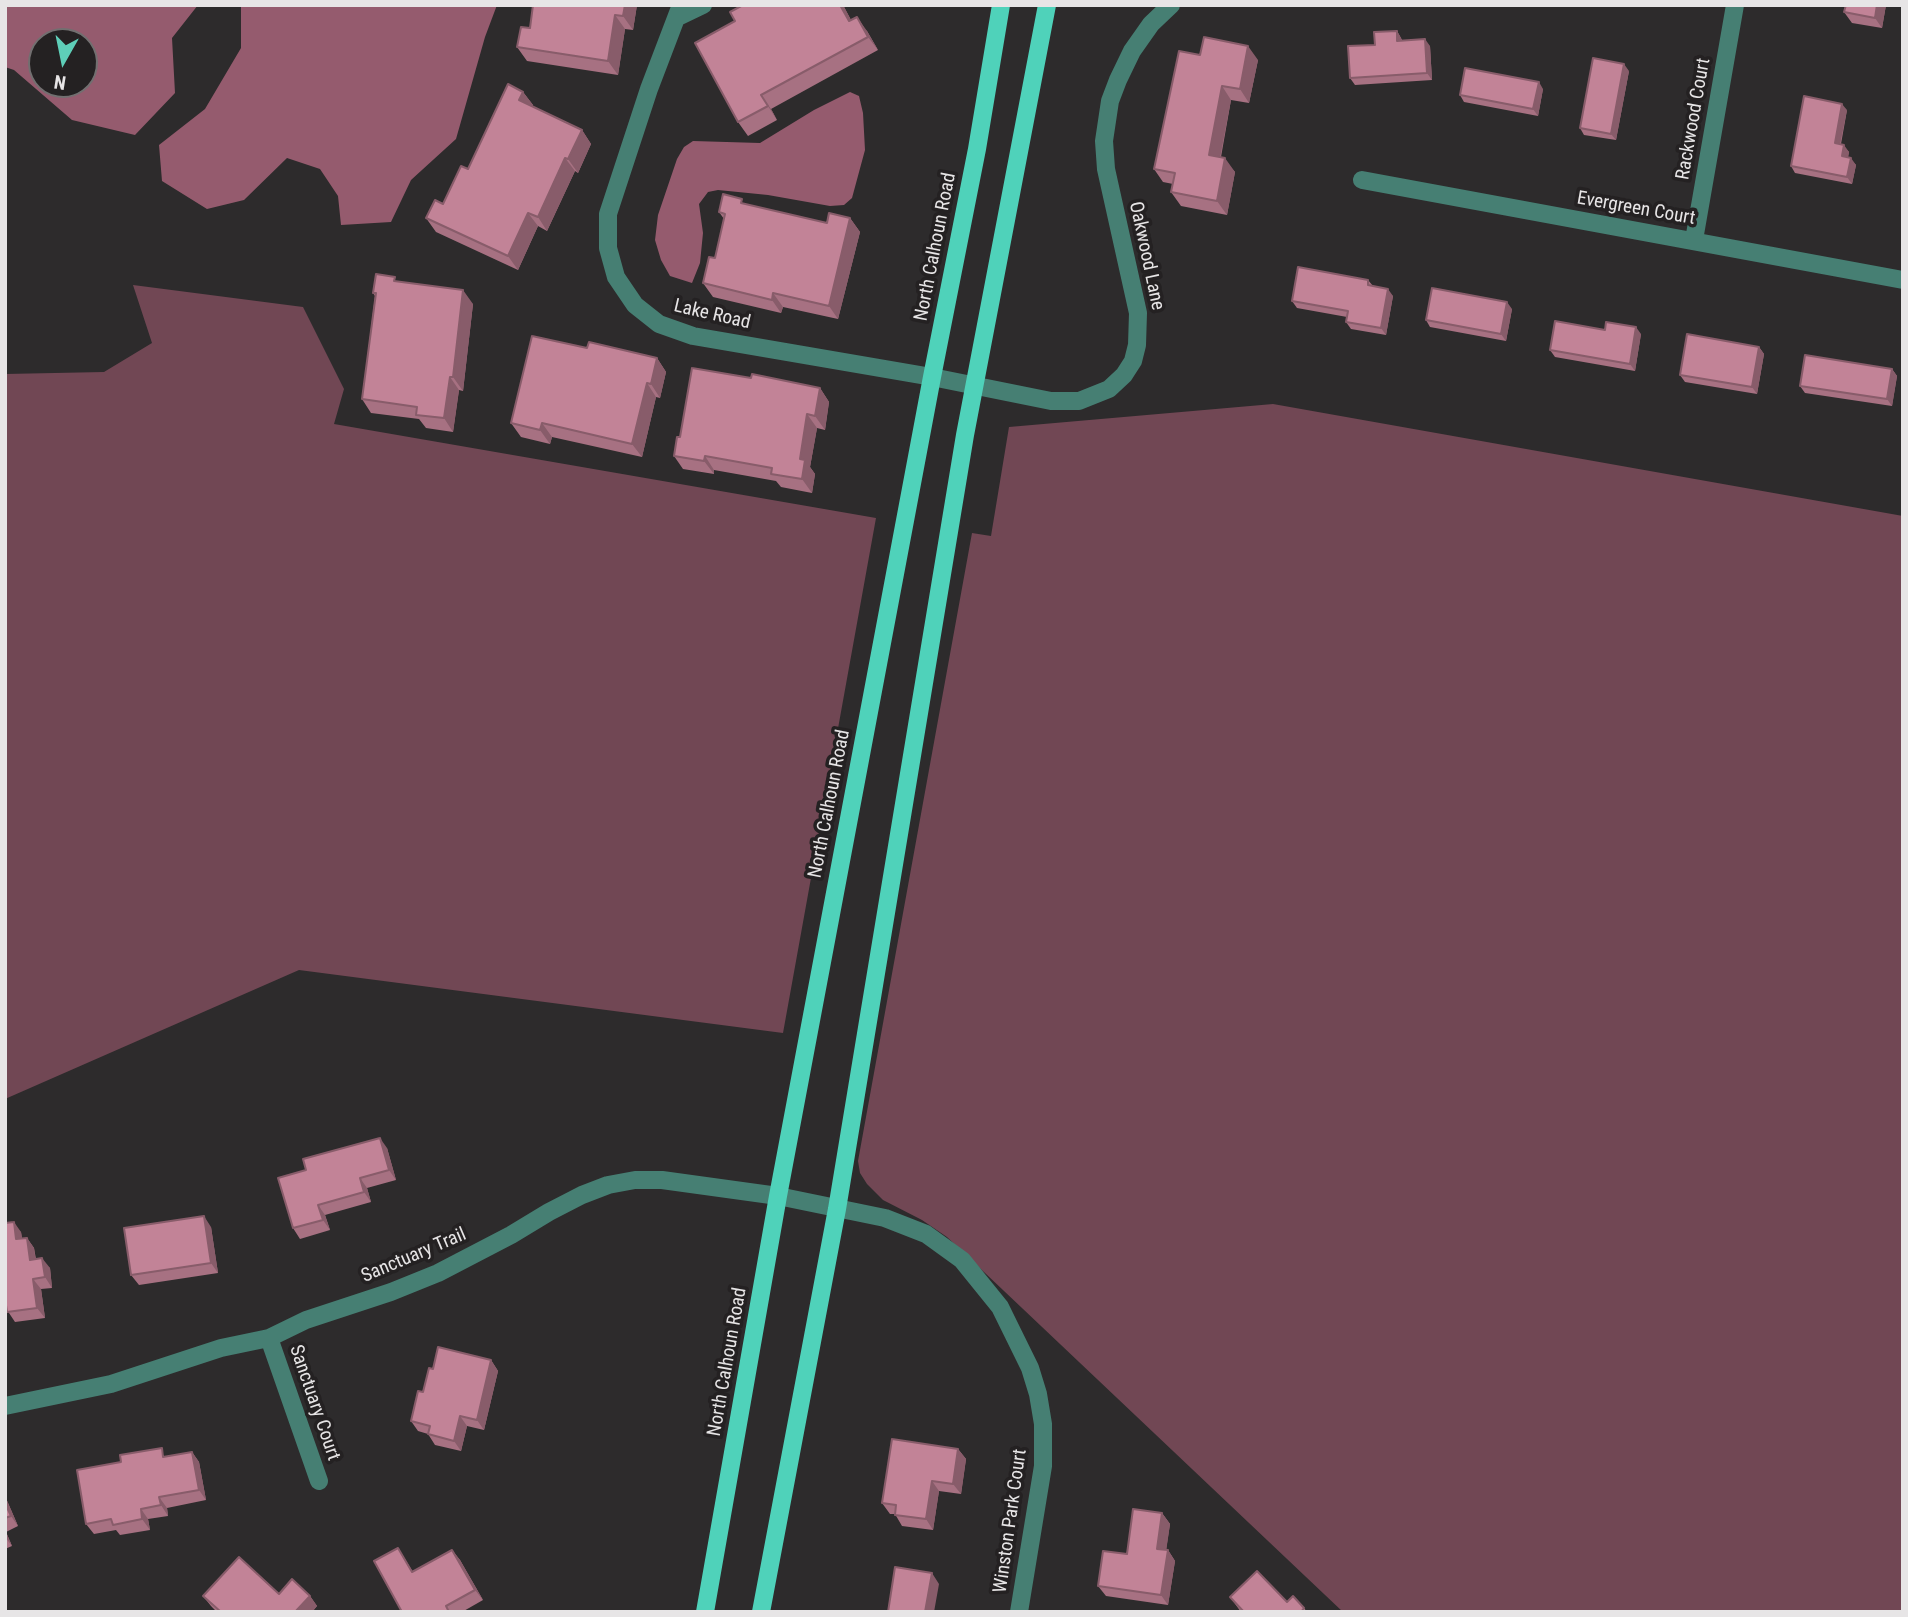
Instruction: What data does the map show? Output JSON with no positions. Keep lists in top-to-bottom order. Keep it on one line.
{"streets":{"main road":["North Calhoun Road"],"street":["Rackwood Court","Evergreen Court","Oakwood Lane","Lake Road","Sanctuary Trail","Sanctuary Court","Winston Park Court"]},"crossings":[["Rackwood Court","Evergreen Court"],["North Calhoun Road","Lake Road"],["North Calhoun Road","Sanctuary Trail"],["Oakwood Lane","Lake Road"],["Sanctuary Trail","Sanctuary Court"],["Sanctuary Trail","Winston Park Court"]],"north":"bottom"}
